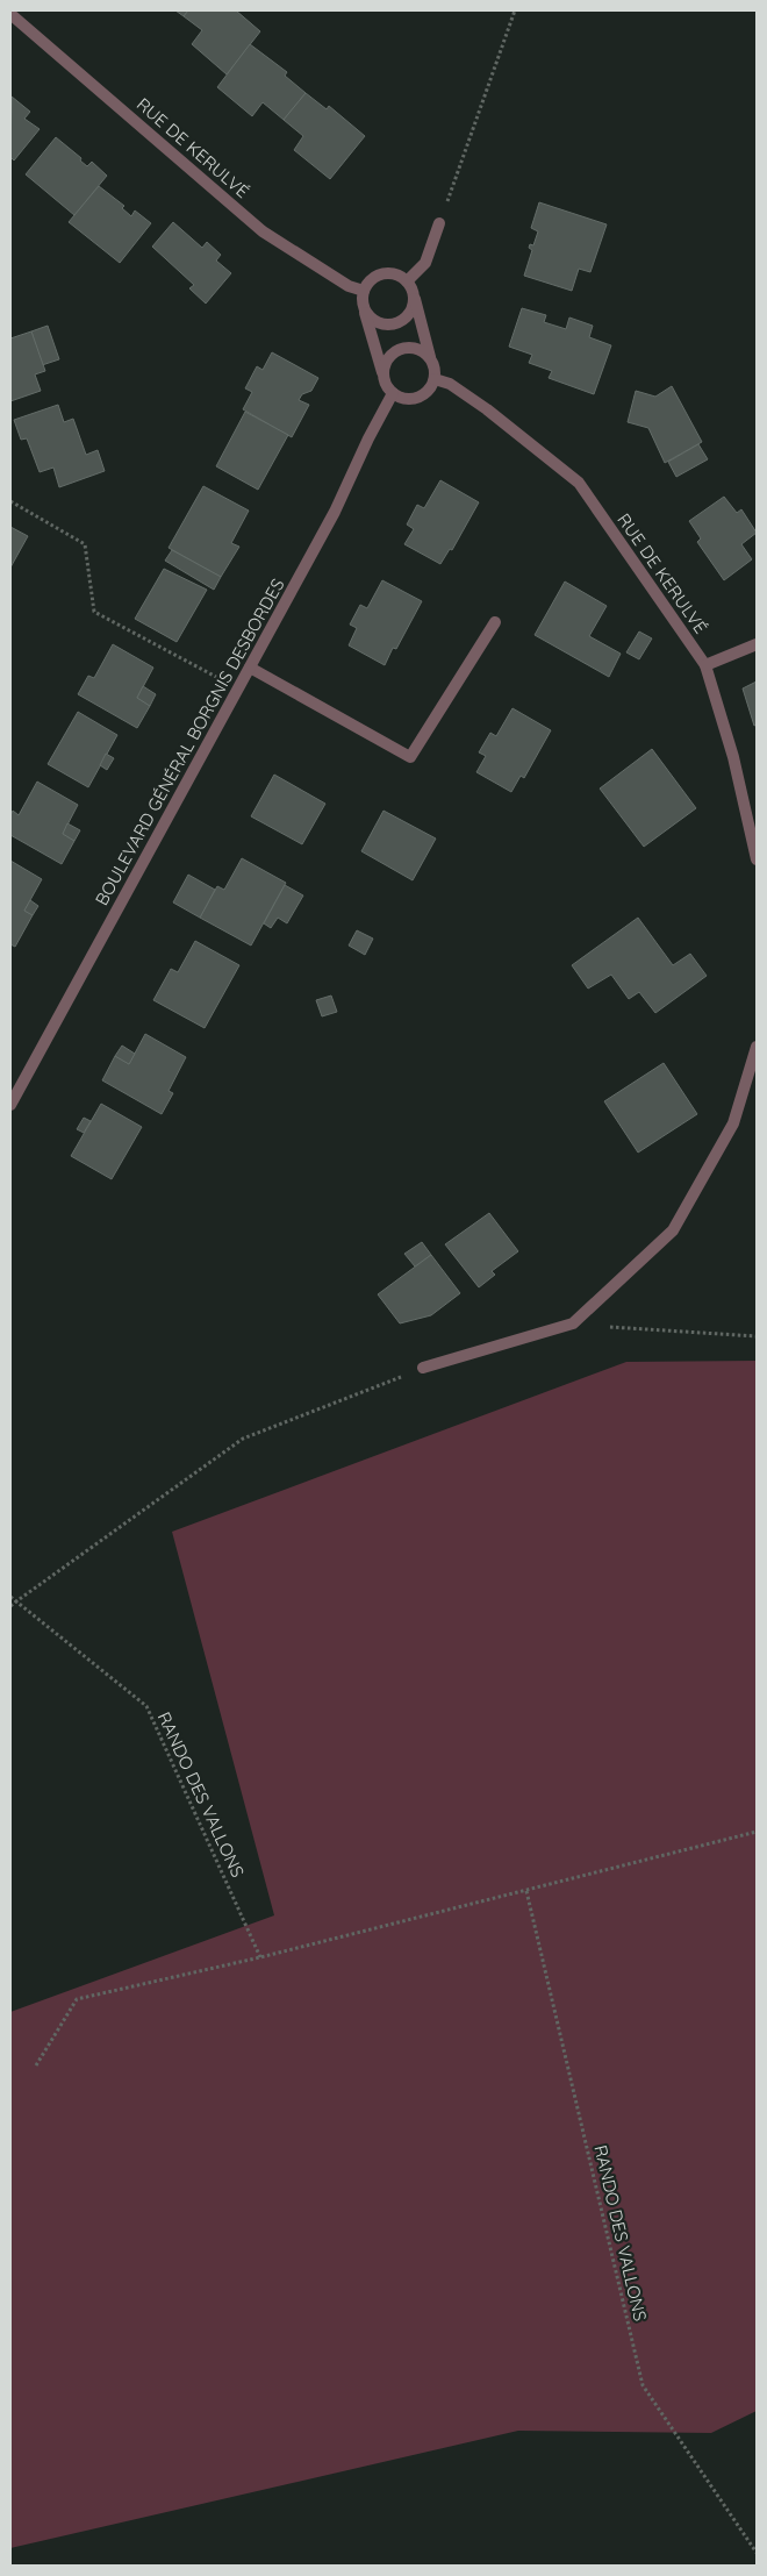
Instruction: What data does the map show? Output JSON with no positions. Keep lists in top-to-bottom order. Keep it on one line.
{"streets":{"street":["RUE DE KERULVÉ","BOULEVARD GÉNÉRAL BORGNIS DESBORDES"],"path":["RANDO DES VALLONS"]},"crossings":[["RUE DE KERULVÉ","BOULEVARD GÉNÉRAL BORGNIS DESBORDES"]]}
